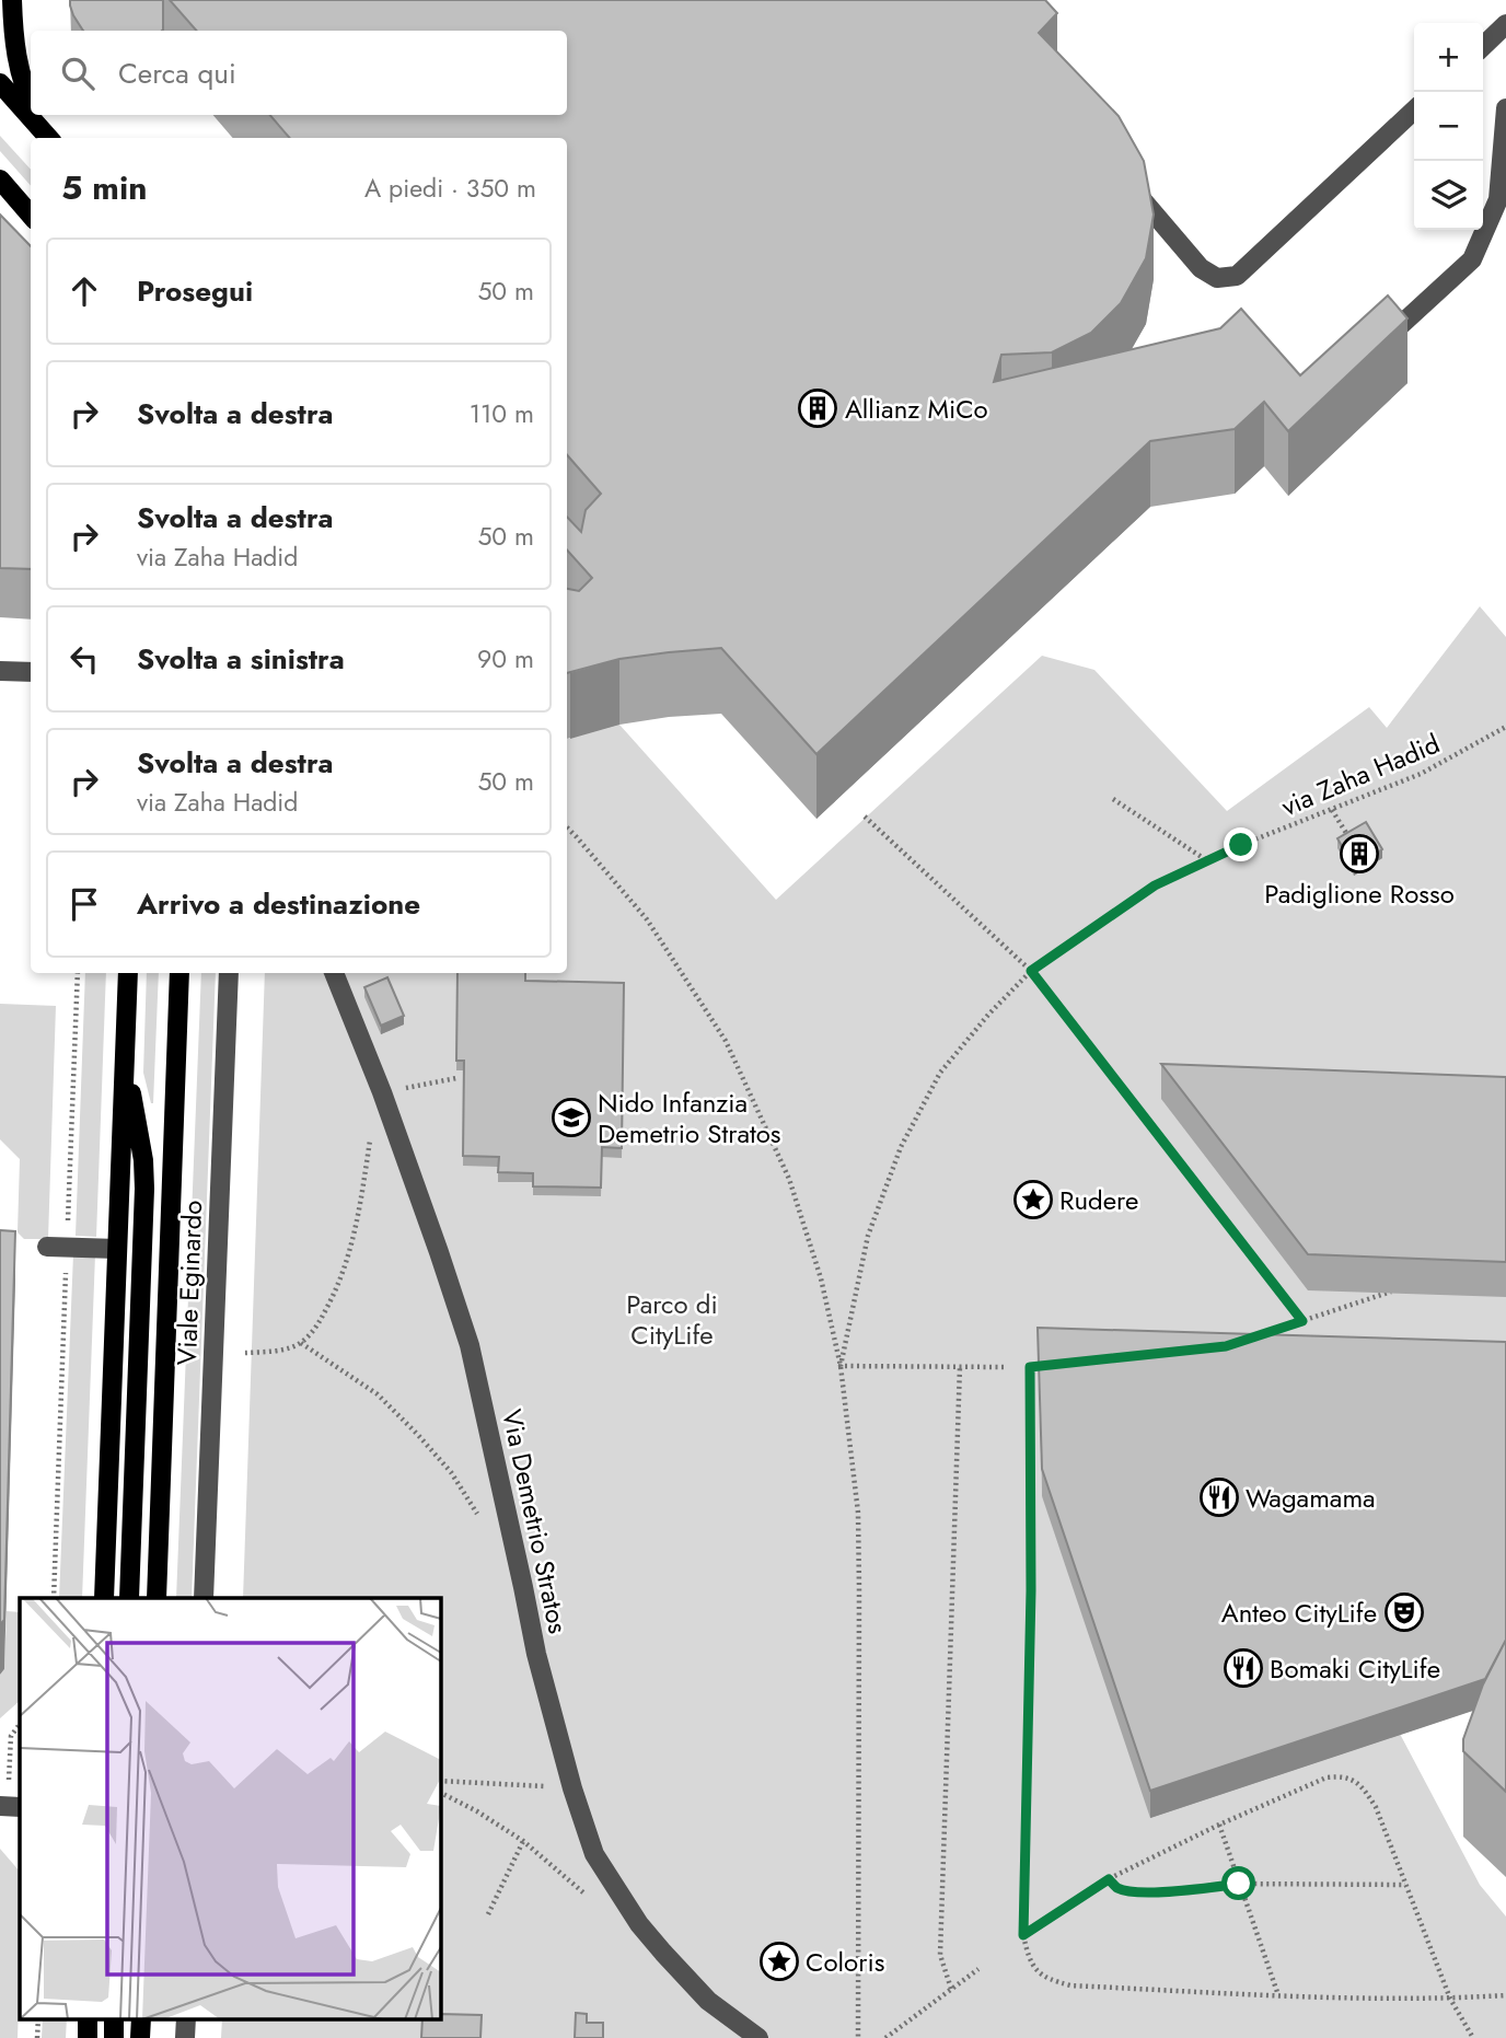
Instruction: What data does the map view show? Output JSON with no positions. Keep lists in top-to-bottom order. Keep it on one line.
{"streets":{"main road":["Viale Eginardo"],"street":["Via Demetrio Stratos"],"path":["via Zaha Hadid"]},"parks":["Parco di CityLife"],"places":{"building":["Allianz MiCo","Padiglione Rosso"],"school or university":["Nido Infanzia Demetrio Stratos"],"place":["Rudere","Coloris"],"restaurant":["Wagamama","Bomaki CityLife"],"theatre":["Anteo CityLife"]},"page":{"map_buttons":["+","−"],"search":"Cerca qui","heading":["5 min","A piedi · 350 m"],"list":[["Prosegui","50 m"],["Svolta a destra","110 m"],["Svolta a destra","via Zaha Hadid","50 m"],["Svolta a sinistra","90 m"],["Svolta a destra","via Zaha Hadid","50 m"],"Arrivo a destinazione"]}}
